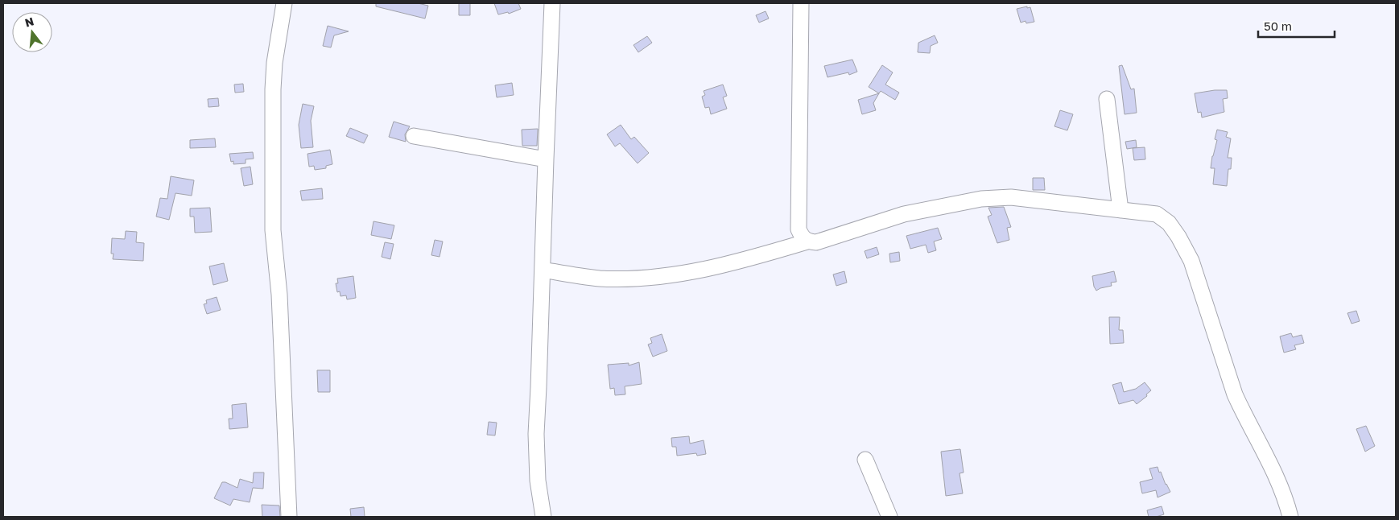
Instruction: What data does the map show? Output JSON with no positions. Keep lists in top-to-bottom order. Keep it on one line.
{"scale_bar":"50 m","north":"top"}
